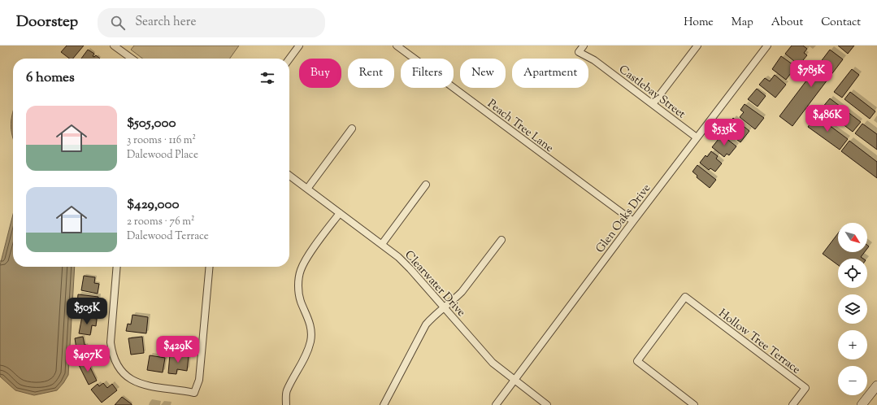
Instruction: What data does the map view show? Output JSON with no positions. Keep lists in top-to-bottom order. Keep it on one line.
{"streets":{"street":["Castlebay Street","Peach Tree Lane","Glen Oaks Drive","Clearwater Drive","Hollow Tree Terrace"]},"crossings":[["Castlebay Street","Glen Oaks Drive"],["Peach Tree Lane","Glen Oaks Drive"],["Glen Oaks Drive","Clearwater Drive"]],"north":"bottom right","page":{"header":"Doorstep","search":"Search here","nav":["Home","Map","About","Contact"],"chip":["Buy","Rent","Filters","New","Apartment"],"heading":"6 homes","price":["$785K","$486K","$535K","$505K","$429K","$407K"],"list":[{"name":"$505,000","note":"3 rooms · 116 m² · Dalewood Place"},{"name":"$429,000","note":"2 rooms · 76 m² · Dalewood Terrace"}],"map_buttons":["+","−"]}}
